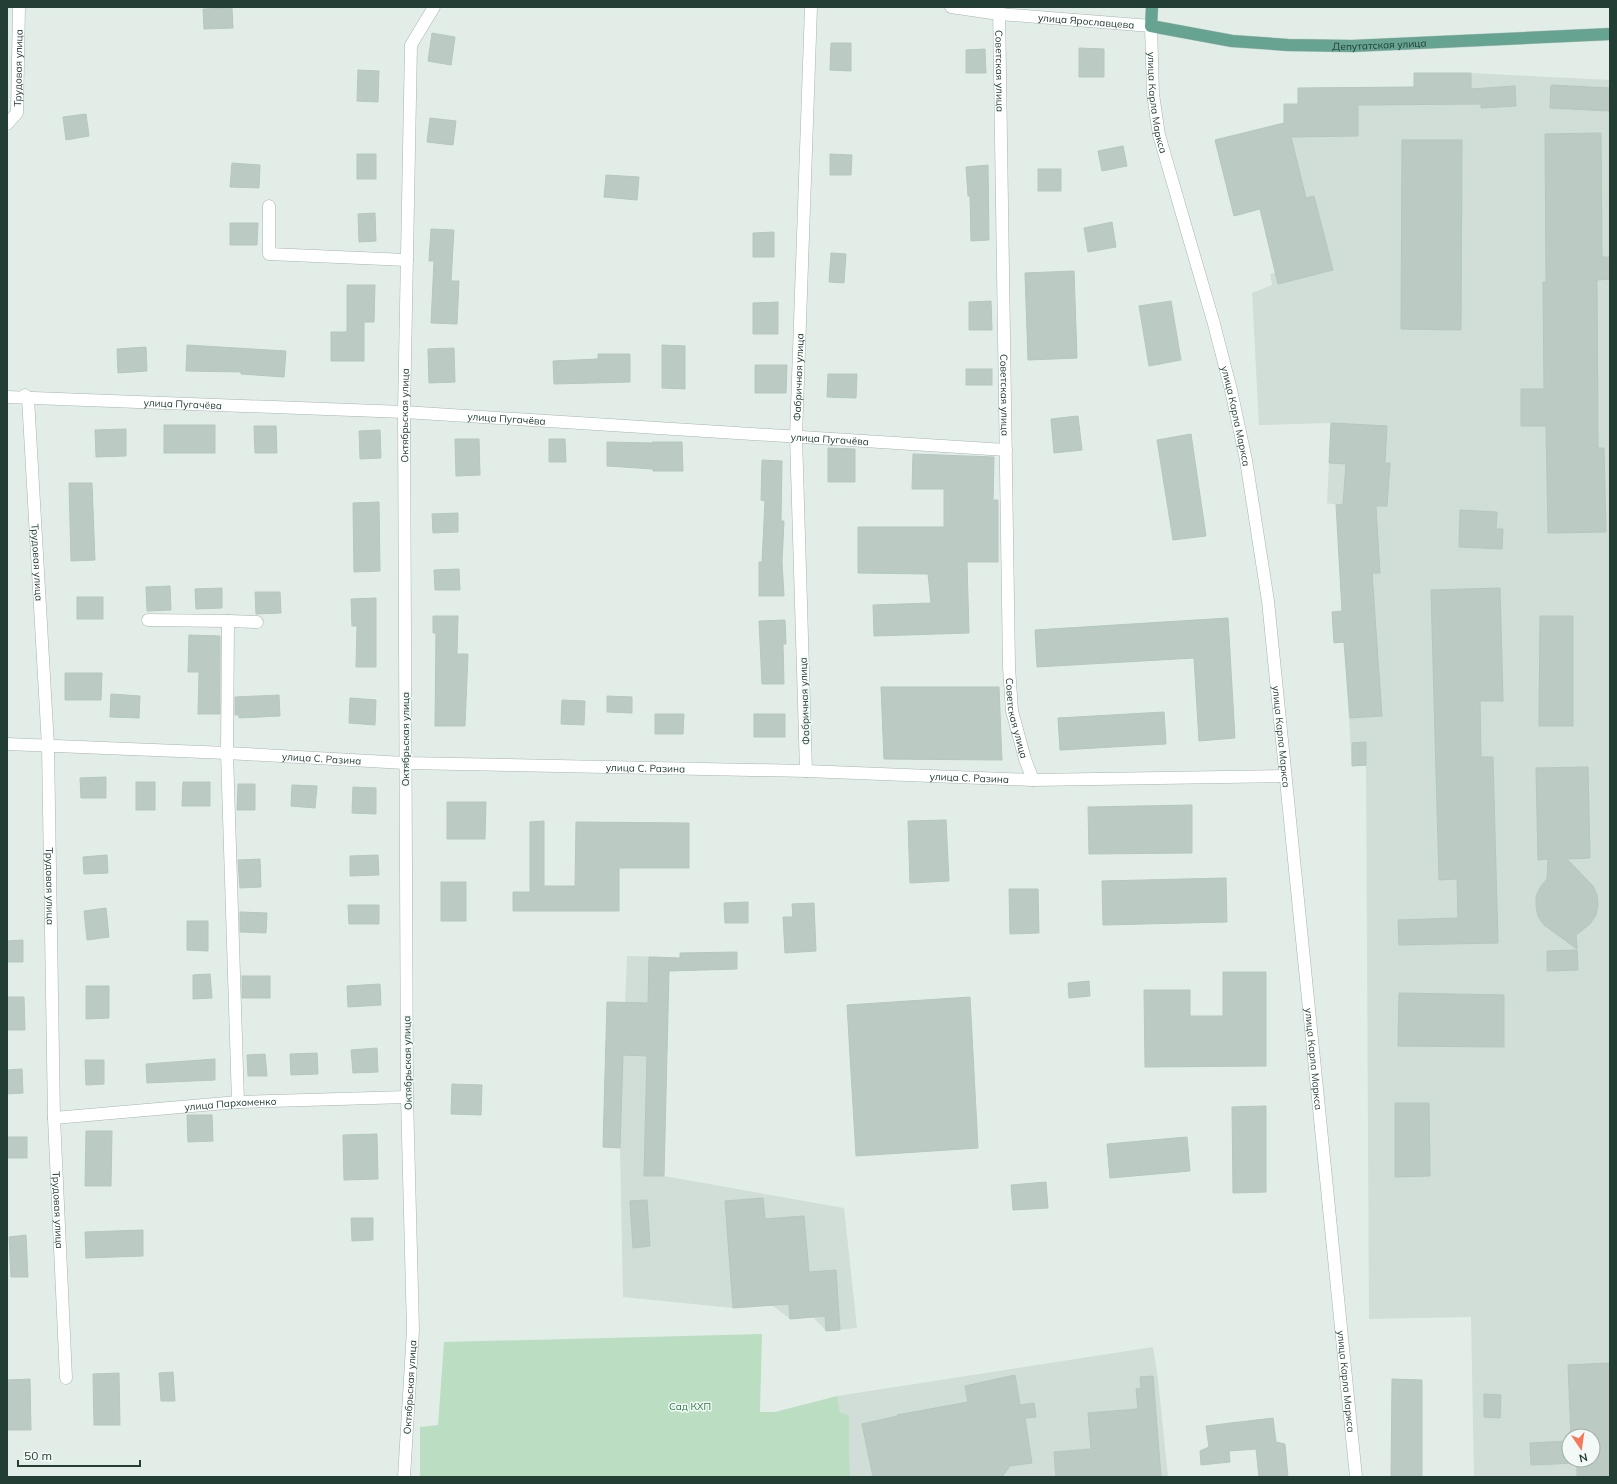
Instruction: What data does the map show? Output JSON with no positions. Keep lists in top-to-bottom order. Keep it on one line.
{"streets":{"main road":["Депутатская улица","улица Карла Маркса"],"street":["улица Ярославцева","Трудовая улица","Советская улица","Фабричная улица","улица Пугачёва","Октябрьская улица","улица С. Разина","улица Пархоменко"]},"crossings":[["улица Ярославцева","Депутатская улица"],["улица Ярославцева","Советская улица"],["улица Ярославцева","улица Карла Маркса"],["Депутатская улица","улица Карла Маркса"],["Трудовая улица","улица Пугачёва"],["Трудовая улица","улица С. Разина"],["Трудовая улица","улица Пархоменко"],["Советская улица","улица Пугачёва"],["Советская улица","улица С. Разина"],["улица Карла Маркса","улица С. Разина"],["Фабричная улица","улица Пугачёва"],["Фабричная улица","улица С. Разина"],["улица Пугачёва","Октябрьская улица"],["Октябрьская улица","улица С. Разина"],["Октябрьская улица","улица Пархоменко"]],"parks":["Сад КХП"],"scale_bar":"50 m","north":"bottom"}
